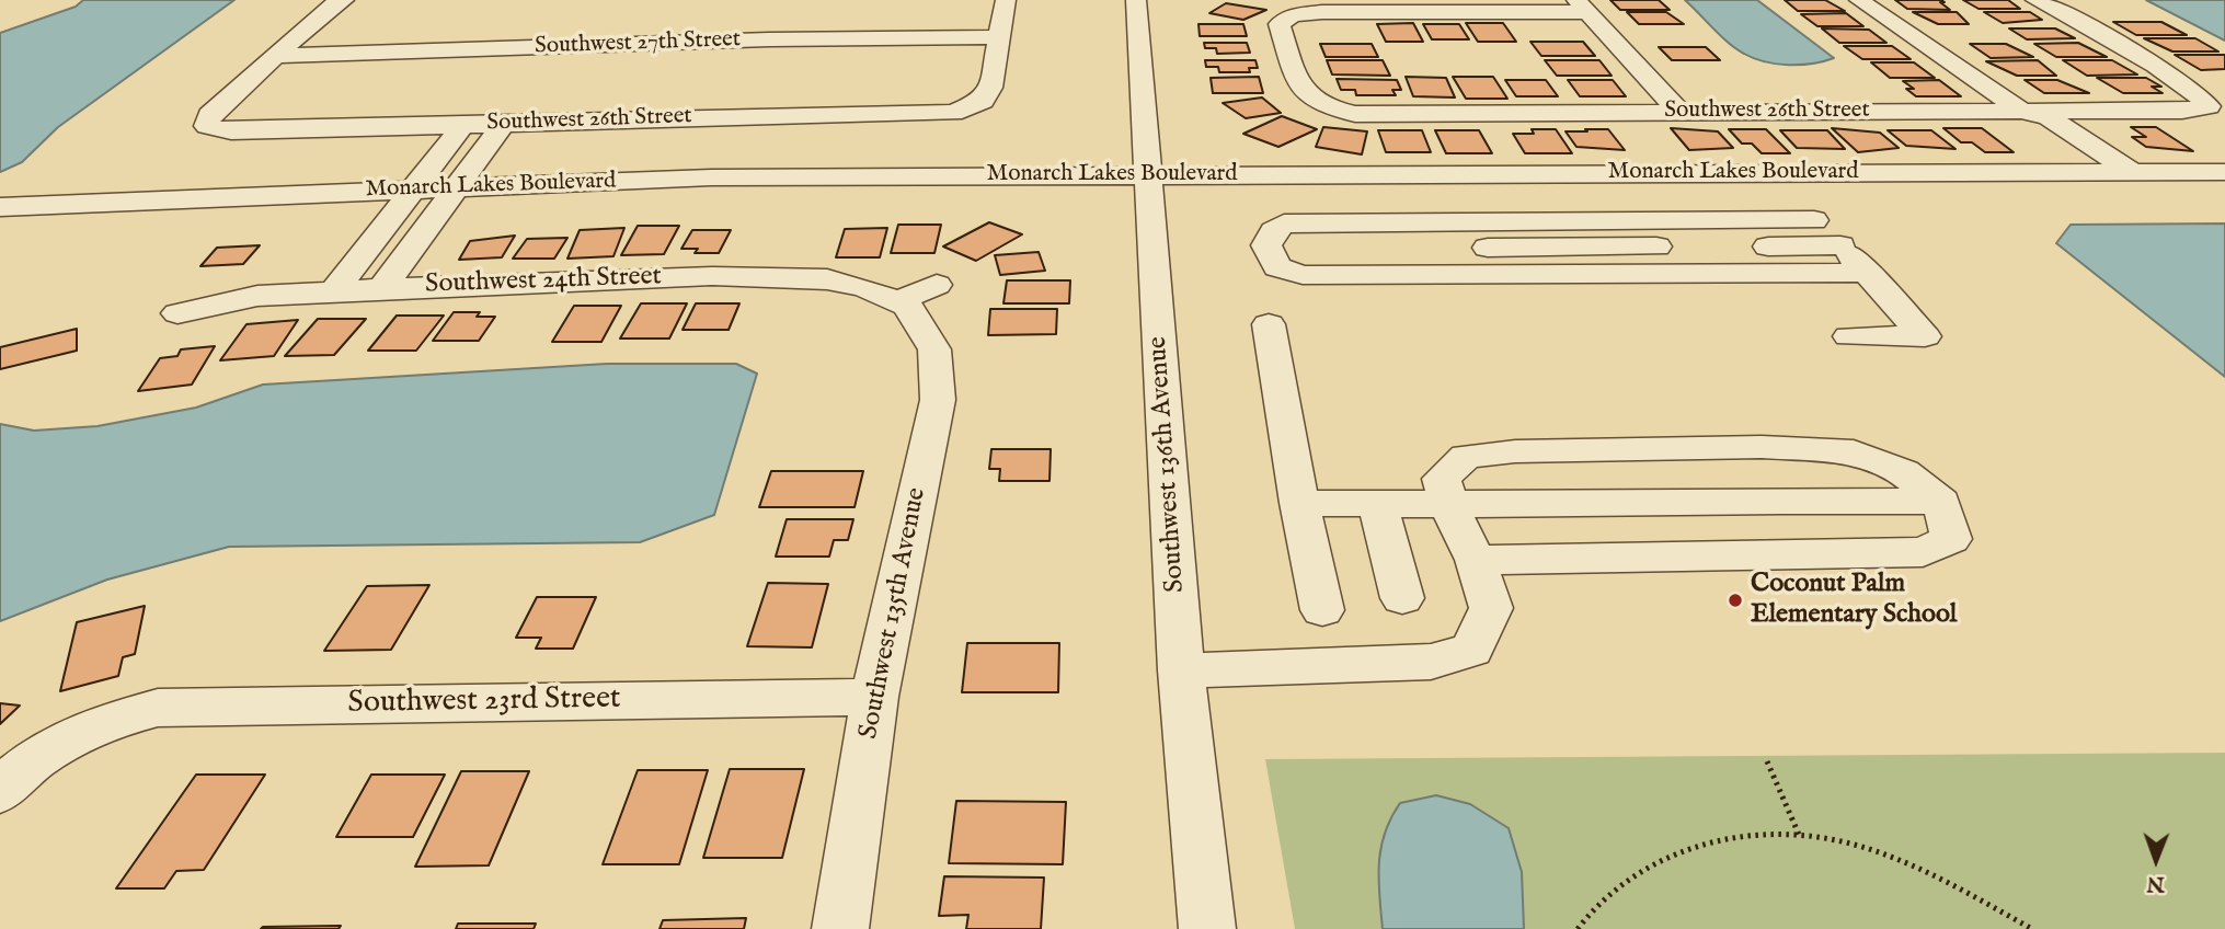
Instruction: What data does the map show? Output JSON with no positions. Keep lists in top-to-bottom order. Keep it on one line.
{"streets":{"street":["Southwest 27th Street","Southwest 26th Street","Monarch Lakes Boulevard","Southwest 24th Street","Southwest 136th Avenue","Southwest 135th Avenue","Southwest 23rd Street"]},"crossings":[["Southwest 27th Street","Southwest 26th Street"],["Monarch Lakes Boulevard","Southwest 136th Avenue"],["Southwest 24th Street","Southwest 135th Avenue"],["Southwest 135th Avenue","Southwest 23rd Street"]],"places":["Coconut Palm Elementary School"],"north":"bottom"}
